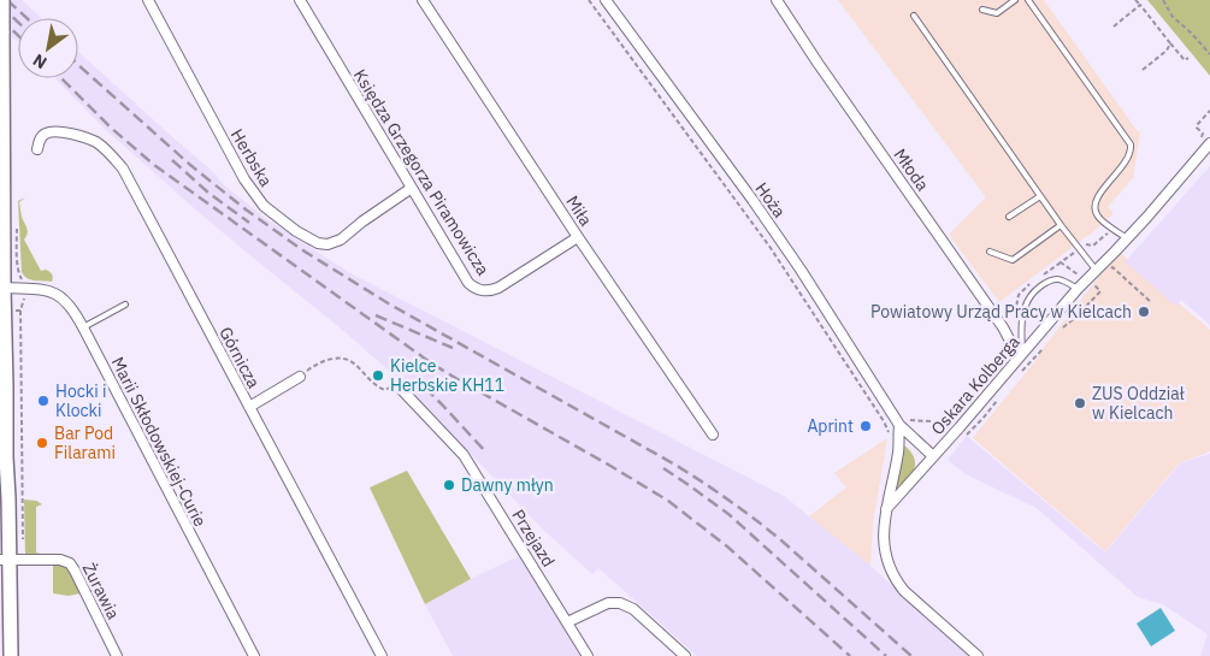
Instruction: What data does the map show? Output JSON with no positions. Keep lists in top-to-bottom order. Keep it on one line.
{"streets":{"street":["Herbska","Młoda","Księdza Grzegorza Piramowicza","Hoża","Miła","Górnicza","Oskara Kolberga","Marii Skłodowskiej-Curie","Przejazd","Żurawia"]},"crossings":[["Herbska","Księdza Grzegorza Piramowicza"],["Młoda","Oskara Kolberga"],["Księdza Grzegorza Piramowicza","Miła"],["Hoża","Oskara Kolberga"]],"places":["Powiatowy Urząd Pracy w Kielcach","Kielce Herbskie KH11","Hocki i Klocki","ZUS Oddział w Kielcach","Aprint","Bar Pod Filarami","Dawny młyn"],"north":"bottom left"}
